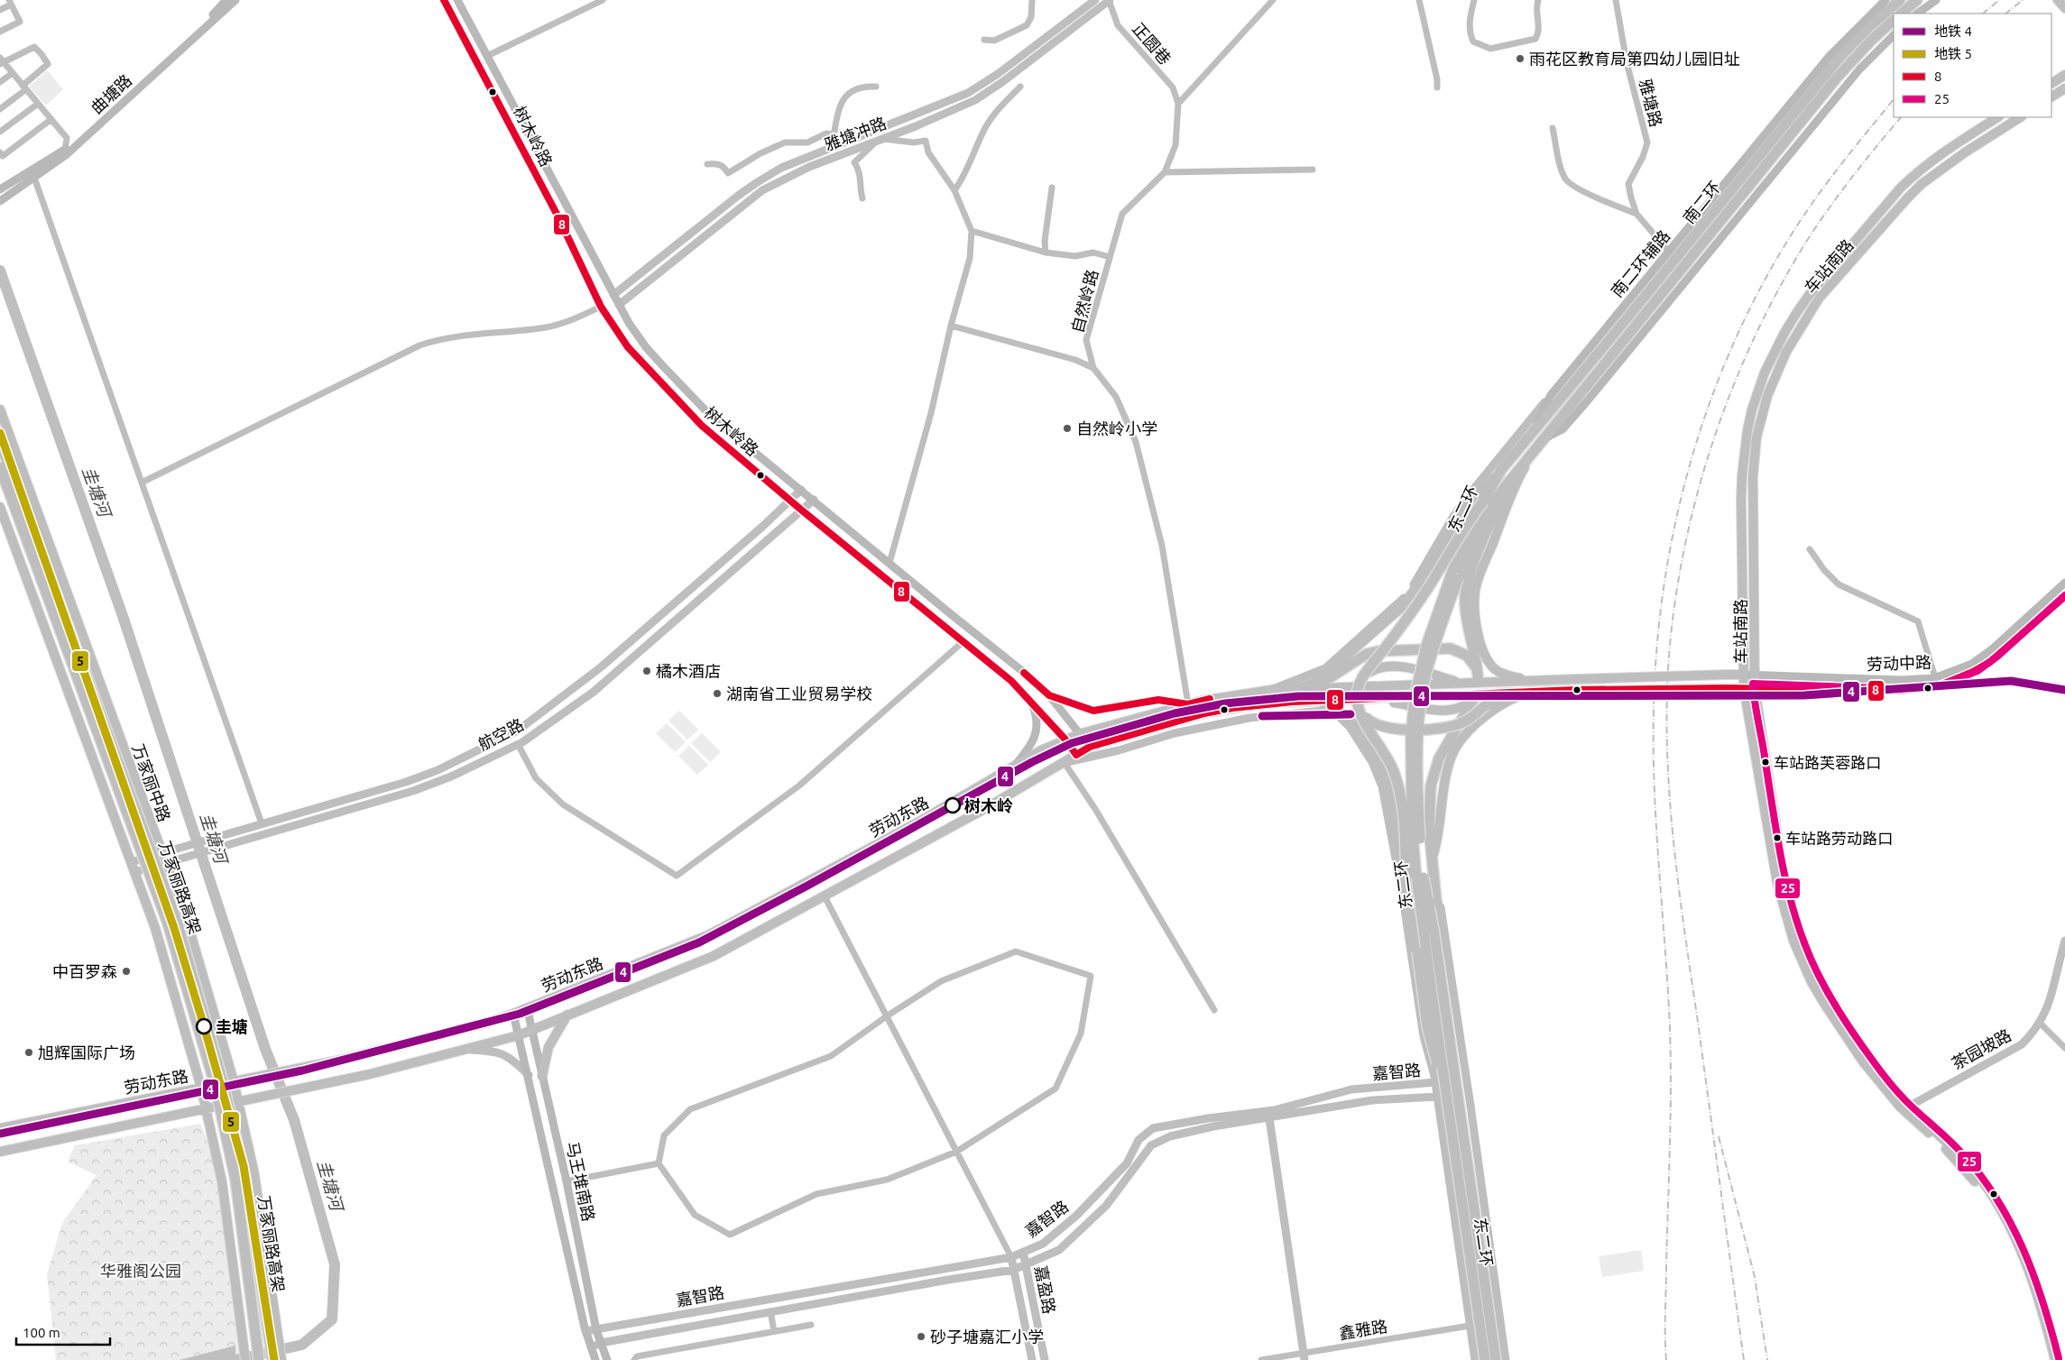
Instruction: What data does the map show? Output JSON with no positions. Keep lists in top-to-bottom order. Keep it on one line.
{"streets":{"highway":["南二环","东二环","万家丽路高架"],"main road":["曲塘路","树木岭路","南二环辅路","车站南路","劳动中路","万家丽中路","劳动东路","马王堆南路"],"street":["正圆巷","雅塘路","雅塘冲路","自然岭路","航空路","茶园坡路","嘉智路","嘉盈路","鑫雅路"]},"crossings":[["正圆巷","雅塘冲路"],["正圆巷","自然岭路"],["雅塘路","南二环辅路"],["雅塘冲路","树木岭路"],["树木岭路","航空路"],["树木岭路","劳动东路"],["南二环","南二环辅路"],["南二环","东二环"],["南二环辅路","东二环"],["车站南路","劳动中路"],["车站南路","茶园坡路"],["自然岭路","劳动东路"],["劳动中路","劳动东路"],["航空路","万家丽中路"],["万家丽中路","劳动东路"],["劳动东路","马王堆南路"],["嘉智路","马王堆南路"],["嘉智路","嘉盈路"]],"water":["圭塘河"],"parks":["华雅阁公园"],"places":["雨花区教育局第四幼儿园旧址","自然岭小学","橘木酒店","湖南省工业贸易学校","车站路芙蓉路口","树木岭","车站路劳动路口","中百罗森","圭塘","旭辉国际广场","砂子塘嘉汇小学"],"lines":["transit line 8","metro line 5","transit line 25","metro line 4"],"legend":["地铁 4","地铁 5","8","25"],"scale_bar":"100 m"}
